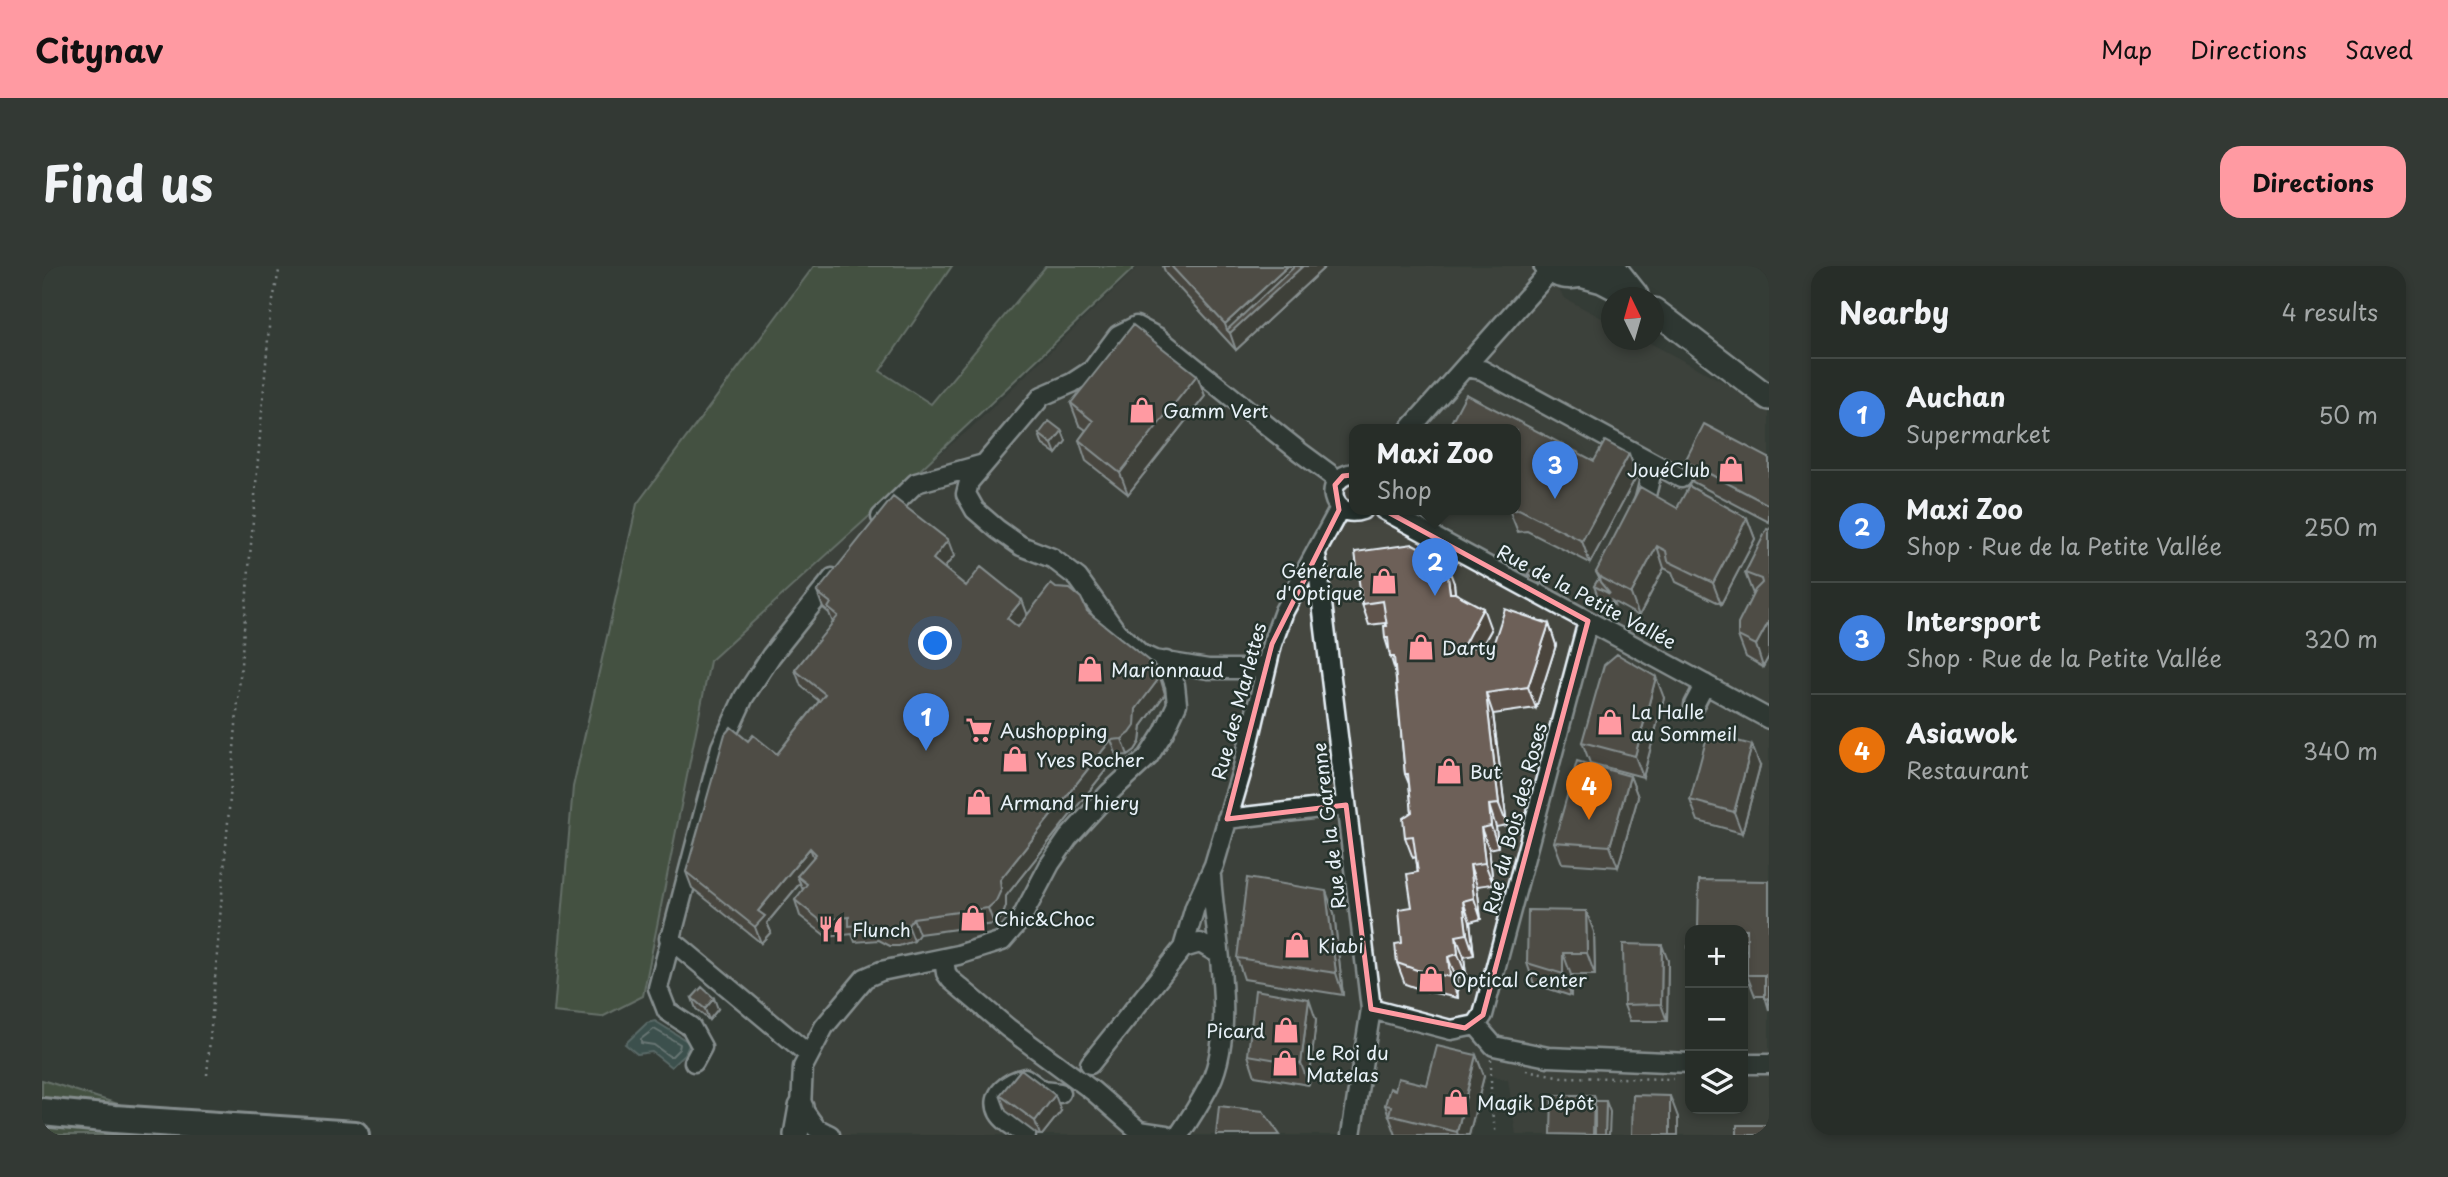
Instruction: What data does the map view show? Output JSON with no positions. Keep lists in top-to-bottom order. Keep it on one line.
{"streets":{"street":["Rue de la Petite Vallée","Rue des Marlettes","Rue du Bois des Roses","Rue de la Garenne"]},"crossings":[["Rue de la Petite Vallée","Rue du Bois des Roses"],["Rue des Marlettes","Rue de la Garenne"]],"places":{"shop":["Gamm Vert","JouéClub","Générale d'Optique","Darty","Marionnaud","La Halle au Sommeil","Yves Rocher","But","Armand Thiery","Chic&Choc","Kiabi","Optical Center","Picard","Le Roi du Matelas","Magik Dépôt"],"supermarket":["Aushopping"],"restaurant":["Flunch"]},"north":"top","page":{"header":"Citynav","nav":["Map","Directions","Saved"],"title":"Find us","buttons":"Directions","heading":["Nearby","4 results"],"list":[{"mark":"1","name":"Auchan","note":"Supermarket","value":"50 m"},{"mark":"2","name":"Maxi Zoo","note":"Shop · Rue de la Petite Vallée","value":"250 m"},{"mark":"3","name":"Intersport","note":"Shop · Rue de la Petite Vallée","value":"320 m"},{"mark":"4","name":"Asiawok","note":"Restaurant","value":"340 m"}],"popup":["Maxi Zoo","Shop"],"pins":["3","2","1","4"],"map_buttons":["+","−"]}}
